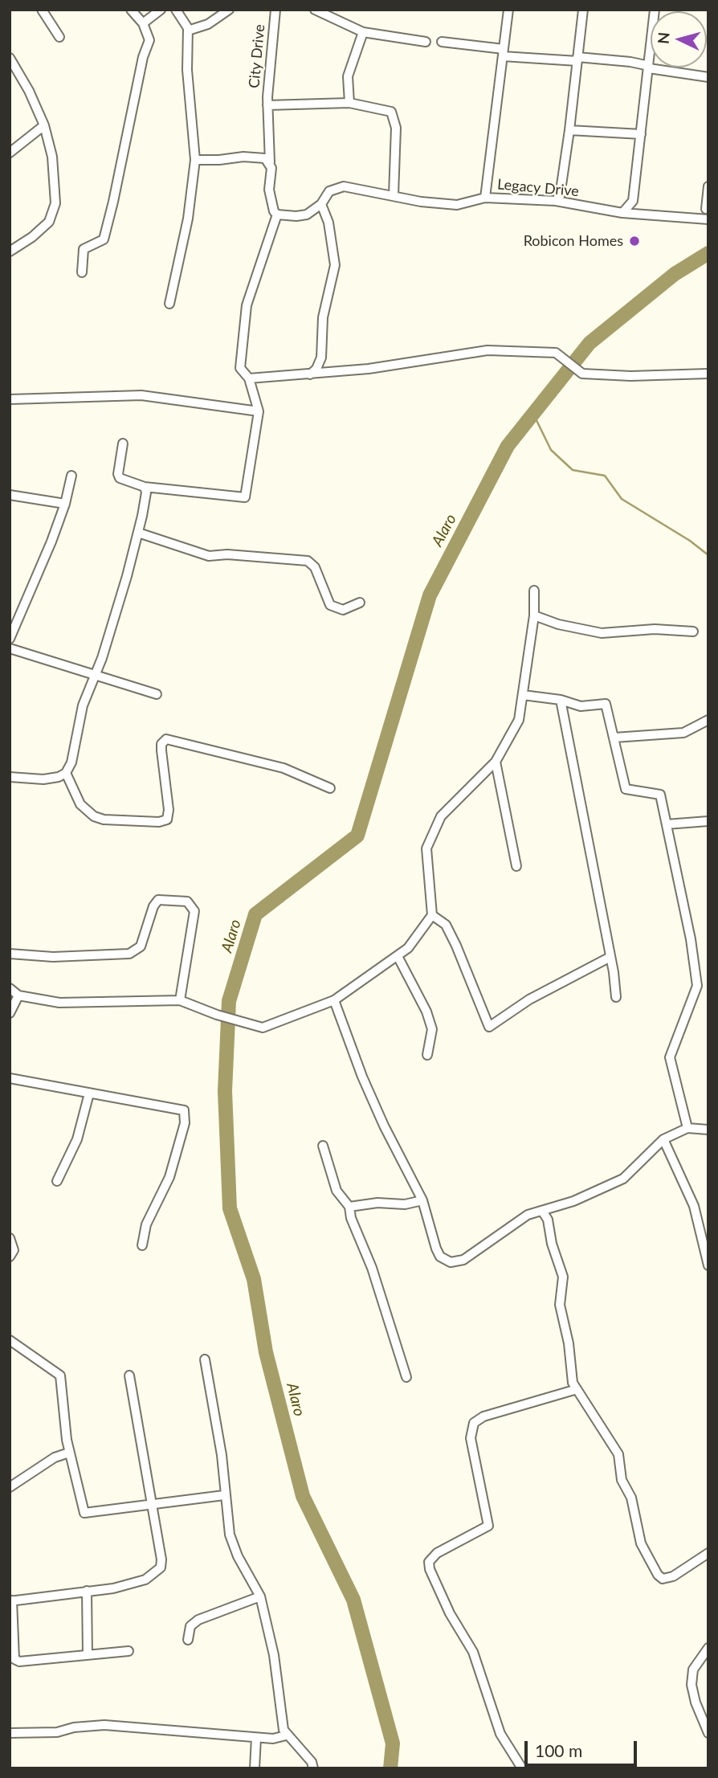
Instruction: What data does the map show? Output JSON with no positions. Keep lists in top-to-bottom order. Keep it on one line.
{"streets":{"street":["City Drive","Legacy Drive"]},"crossings":[["City Drive","Legacy Drive"]],"water":["Alaro"],"places":["Robicon Homes"],"scale_bar":"100 m","north":"left"}
